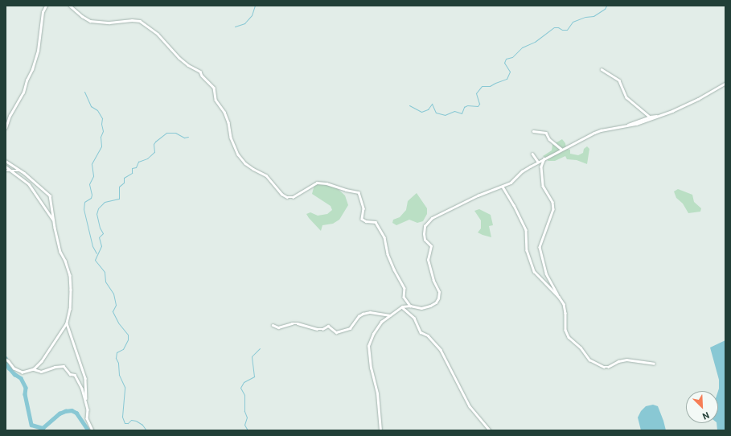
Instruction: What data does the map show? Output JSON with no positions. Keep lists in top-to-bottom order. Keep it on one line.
{"north":"bottom right"}
